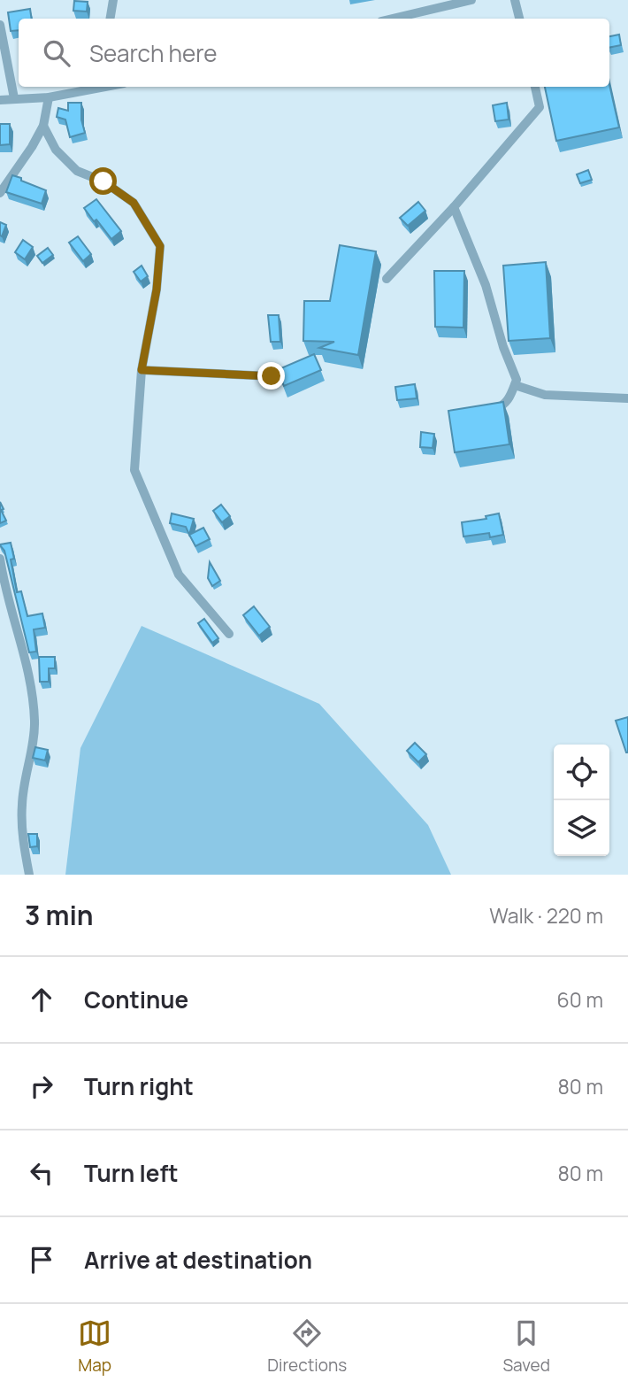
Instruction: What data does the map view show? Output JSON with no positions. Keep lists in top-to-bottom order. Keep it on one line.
{"page":{"search":"Search here","heading":["3 min","Walk · 220 m"],"list":[["Continue","60 m"],["Turn right","80 m"],["Turn left","80 m"],"Arrive at destination"],"nav":["Map","Directions","Saved"]}}
